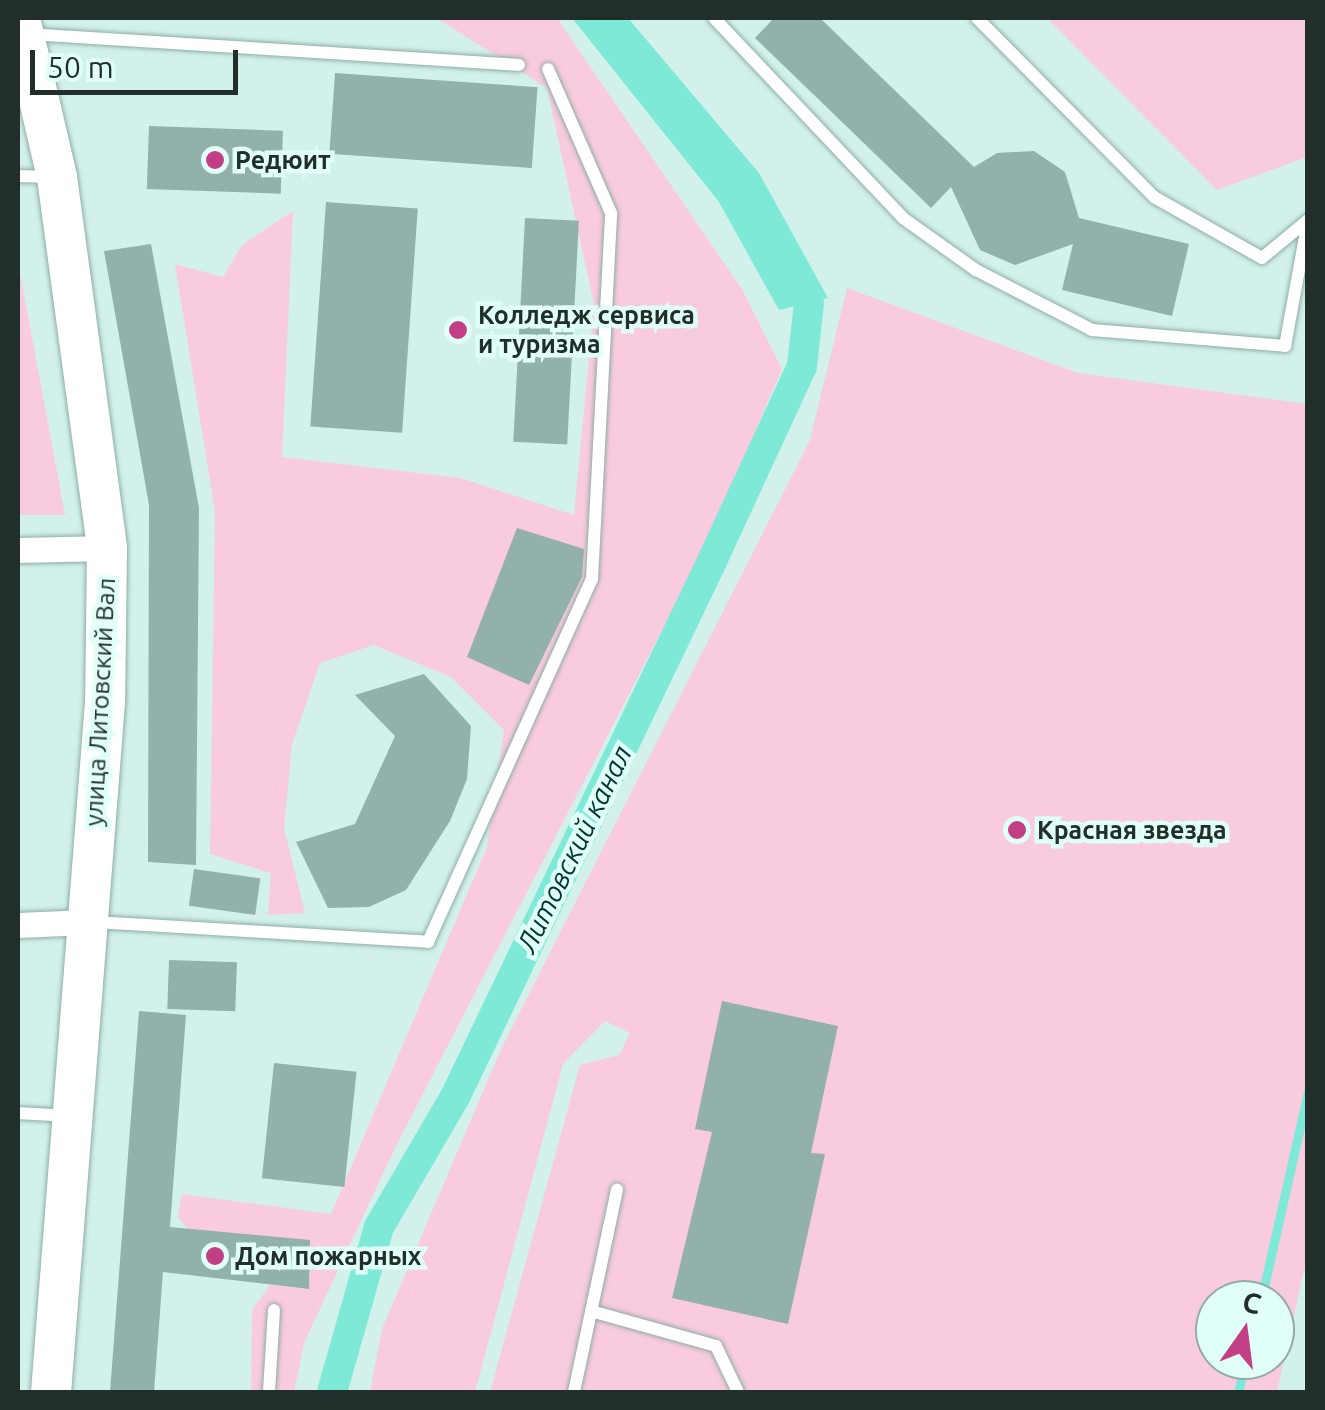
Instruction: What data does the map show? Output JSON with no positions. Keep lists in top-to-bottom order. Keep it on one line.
{"streets":{"main road":["улица Литовский Вал"]},"water":["Литовский канал"],"places":["Редюит","Колледж сервиса и туризма","Красная звезда","Дом пожарных"],"scale_bar":"50 m","north":"top"}
